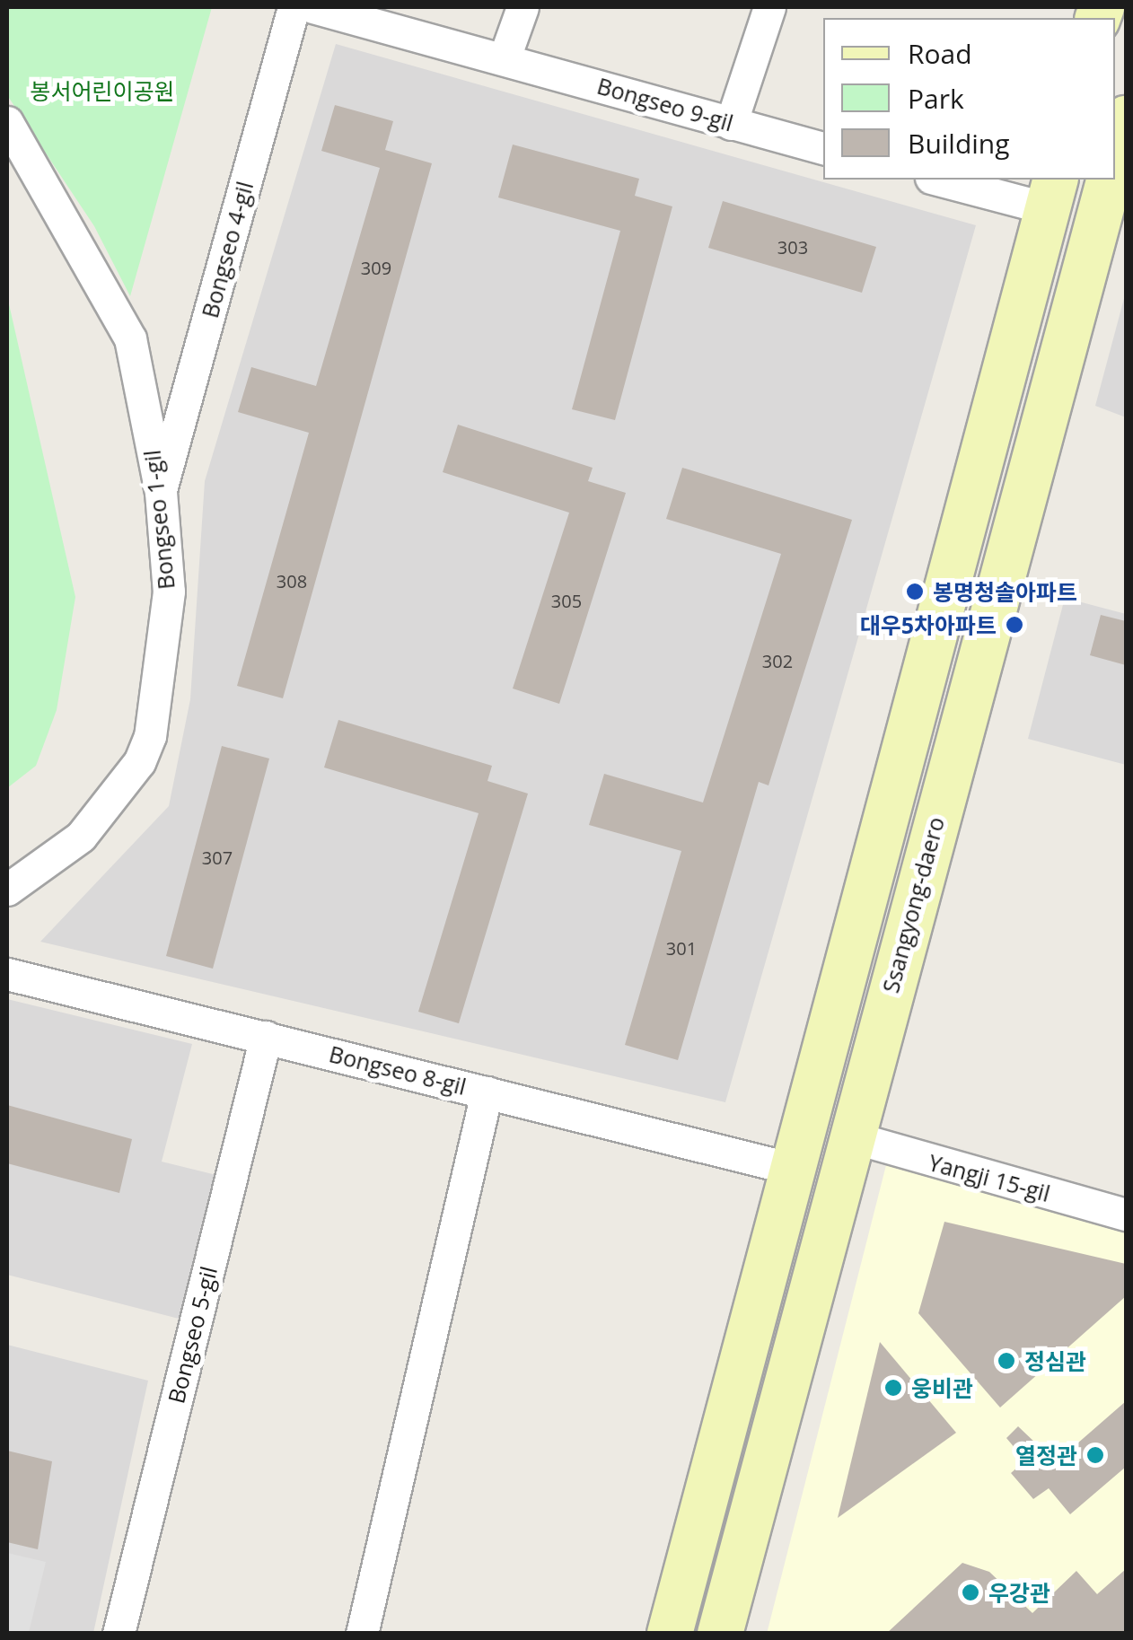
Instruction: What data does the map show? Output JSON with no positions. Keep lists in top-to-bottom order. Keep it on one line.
{"streets":{"main road":["Ssangyong-daero"],"street":["Bongseo 9-gil","Bongseo 4-gil","Bongseo 1-gil","Bongseo 8-gil","Yangji 15-gil","Bongseo 5-gil"]},"crossings":[["Bongseo 4-gil","Bongseo 1-gil"],["Ssangyong-daero","Yangji 15-gil"],["Bongseo 8-gil","Bongseo 5-gil"]],"parks":["봉서어린이공원"],"places":["봉명청솔아파트","대우5차아파트","정심관","웅비관","열정관","우강관"],"house_numbers":["303","309","308","305","302","307","301"],"legend":["Road","Park","Building"]}
